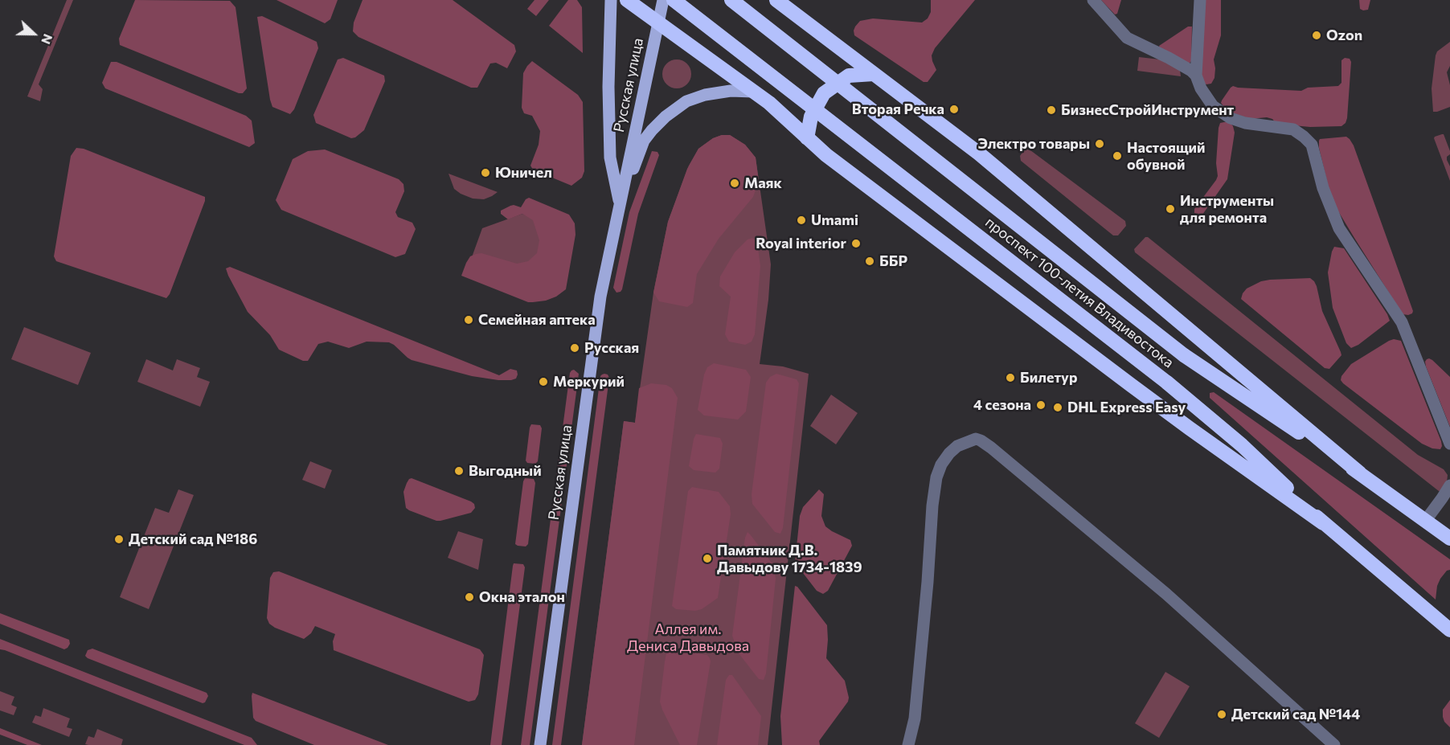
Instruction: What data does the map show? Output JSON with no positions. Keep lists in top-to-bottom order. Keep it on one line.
{"streets":{"highway":["проспект 100-летия Владивостока"],"main road":["Русская улица"]},"parks":["Аллея им. Дениса Давыдова"],"places":["Ozon","Вторая Речка","БизнесСтройИнструмент","Электро товары","Настоящий обувной","Юничел","Маяк","Инструменты для ремонта","Umami","Royal interior","ББР","Семейная аптека","Русская","Билетур","Меркурий","4 сезона","DHL Express Easy","Выгодный","Детский сад №186","Памятник Д.В. Давыдову 1734-1839","Окна эталон","Детский сад №144"],"north":"right"}
